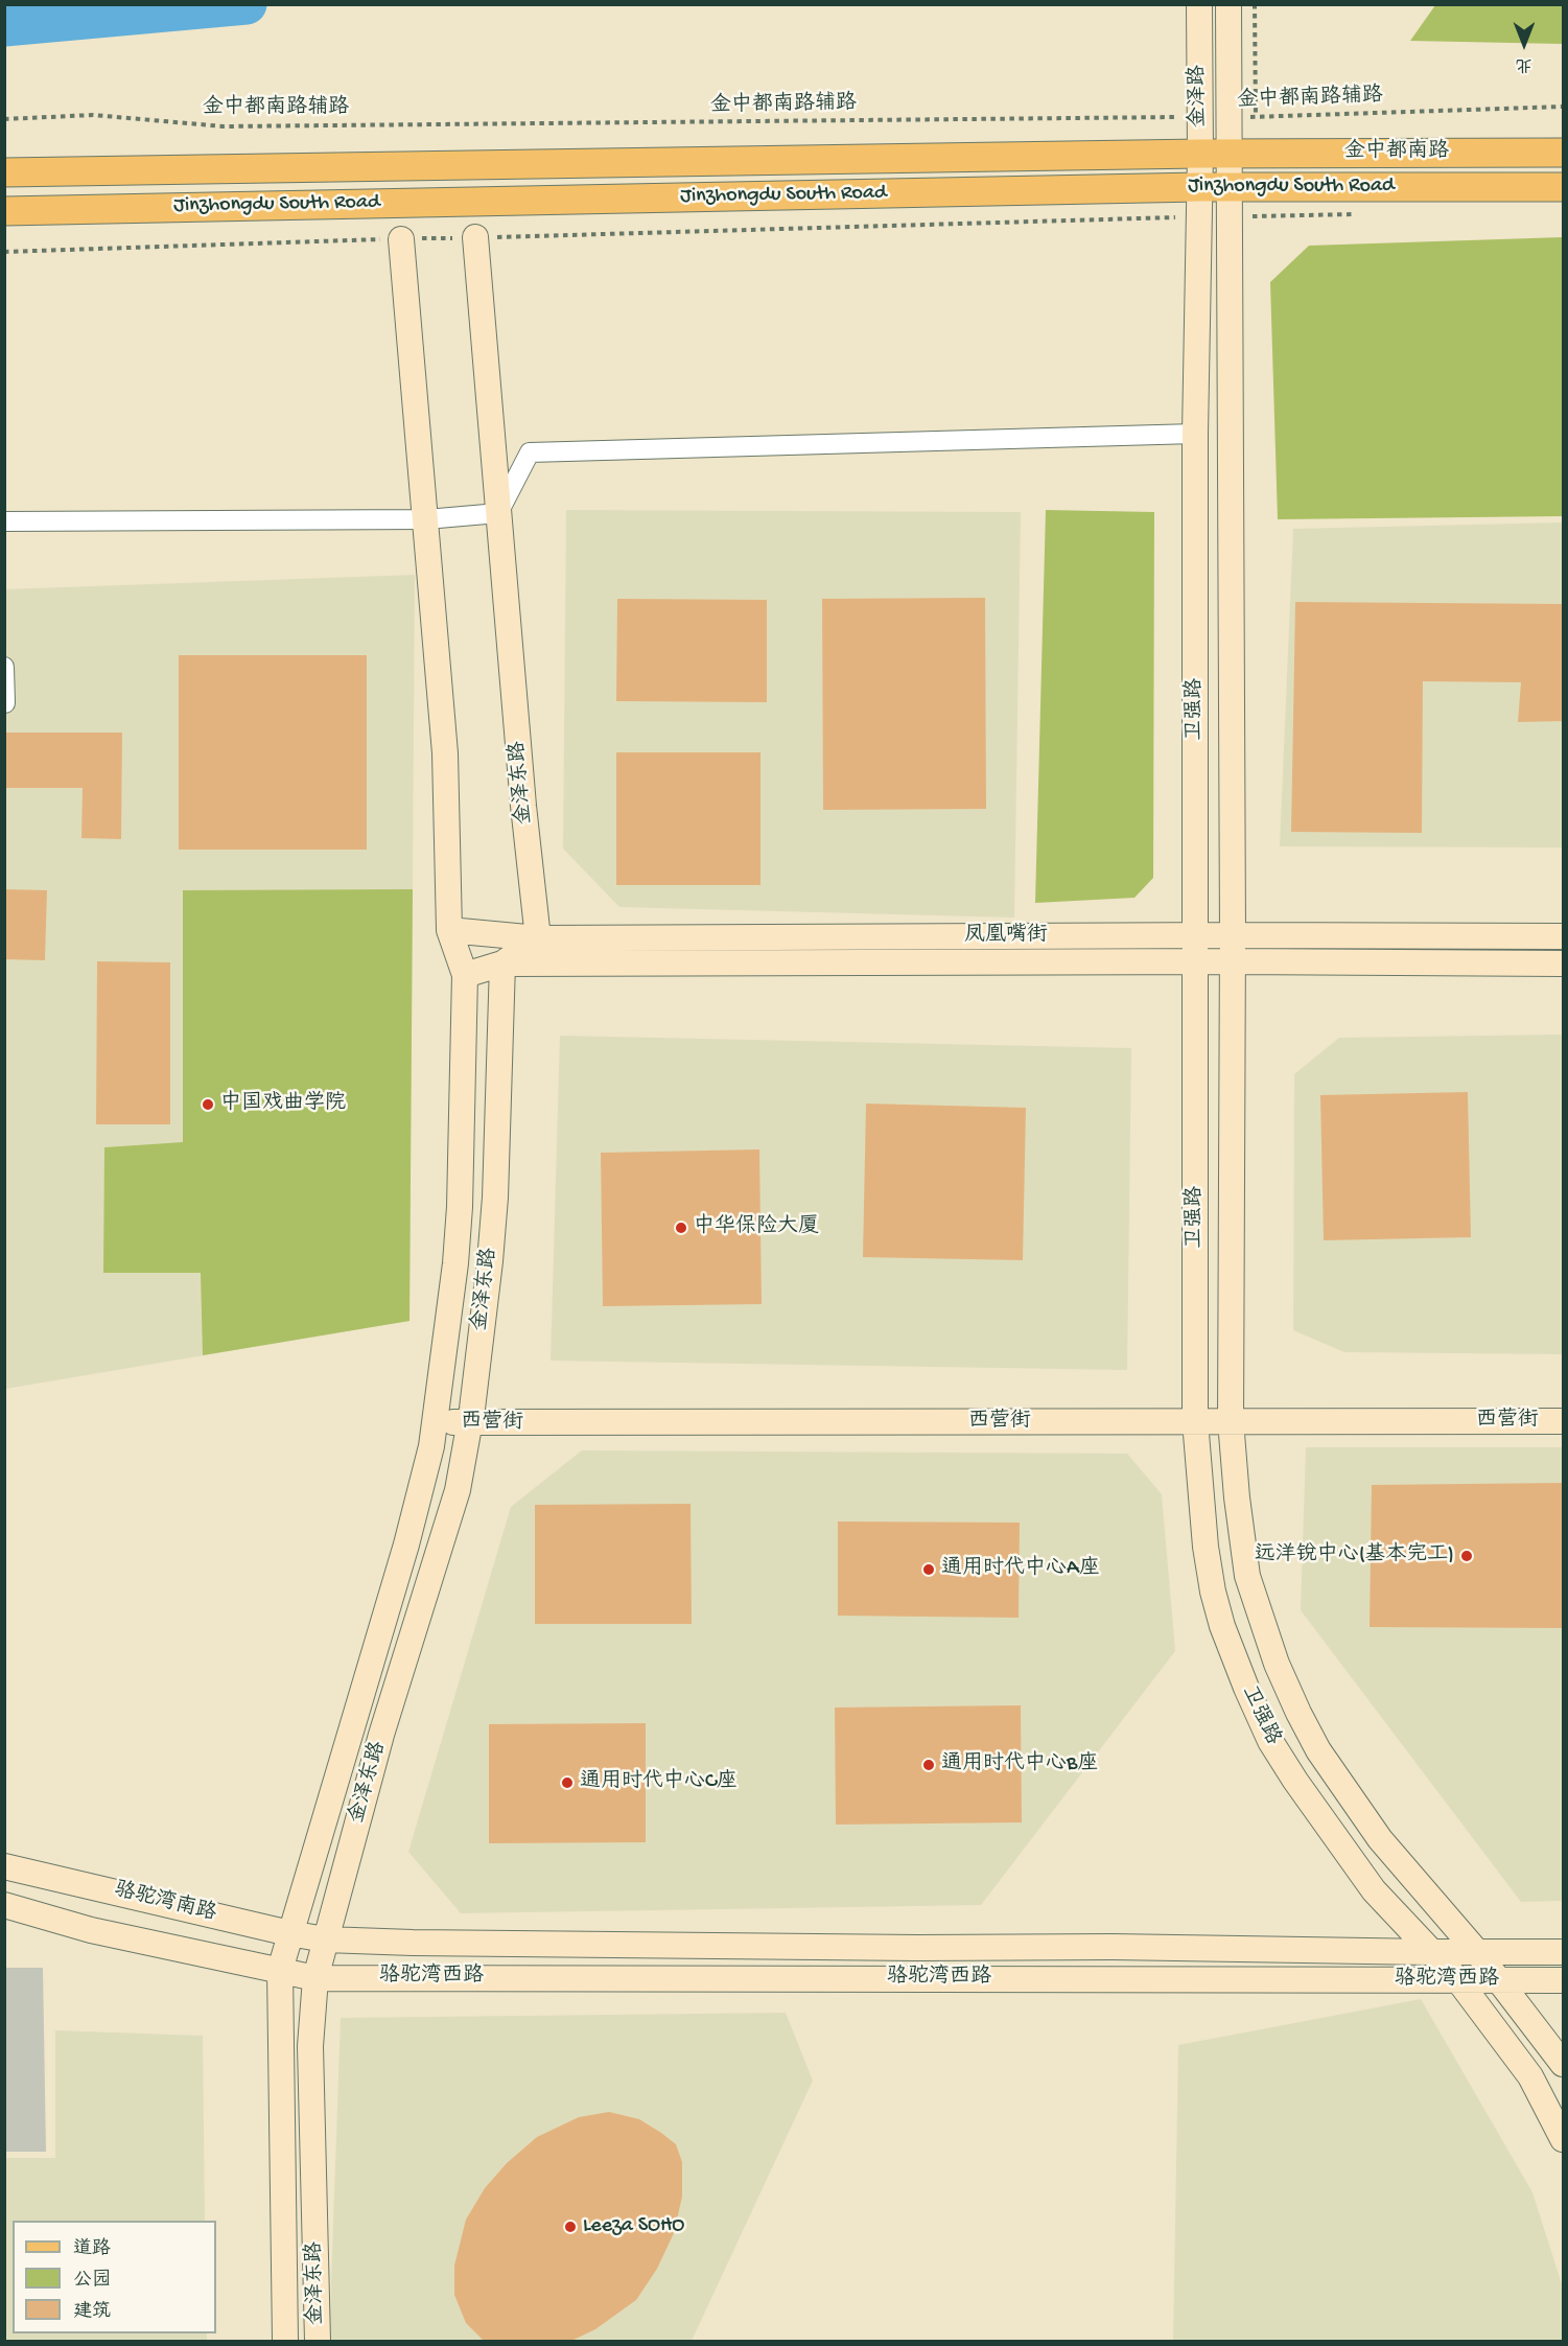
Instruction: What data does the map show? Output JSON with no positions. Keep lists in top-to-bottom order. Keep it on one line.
{"streets":{"main road":["金中都南路","Jinzhongdu South Road"],"street":["金泽路","卫强路","金泽东路","凤凰嘴街","西营街","骆驼湾南路","骆驼湾西路"],"path":["金中都南路辅路"]},"crossings":[["金泽路","金中都南路辅路"],["金泽路","金中都南路"],["金泽路","Jinzhongdu South Road"],["金泽路","卫强路"],["金中都南路","Jinzhongdu South Road"],["Jinzhongdu South Road","卫强路"],["卫强路","凤凰嘴街"],["卫强路","西营街"],["卫强路","骆驼湾西路"],["金泽东路","凤凰嘴街"],["金泽东路","西营街"],["金泽东路","骆驼湾南路"],["金泽东路","骆驼湾西路"],["骆驼湾南路","骆驼湾西路"]],"places":["中国戏曲学院","中华保险大厦","远洋锐中心(基本完工)","通用时代中心A座","通用时代中心B座","通用时代中心C座","Leeza SOHO"],"legend":["道路","公园","建筑"],"north":"bottom"}
